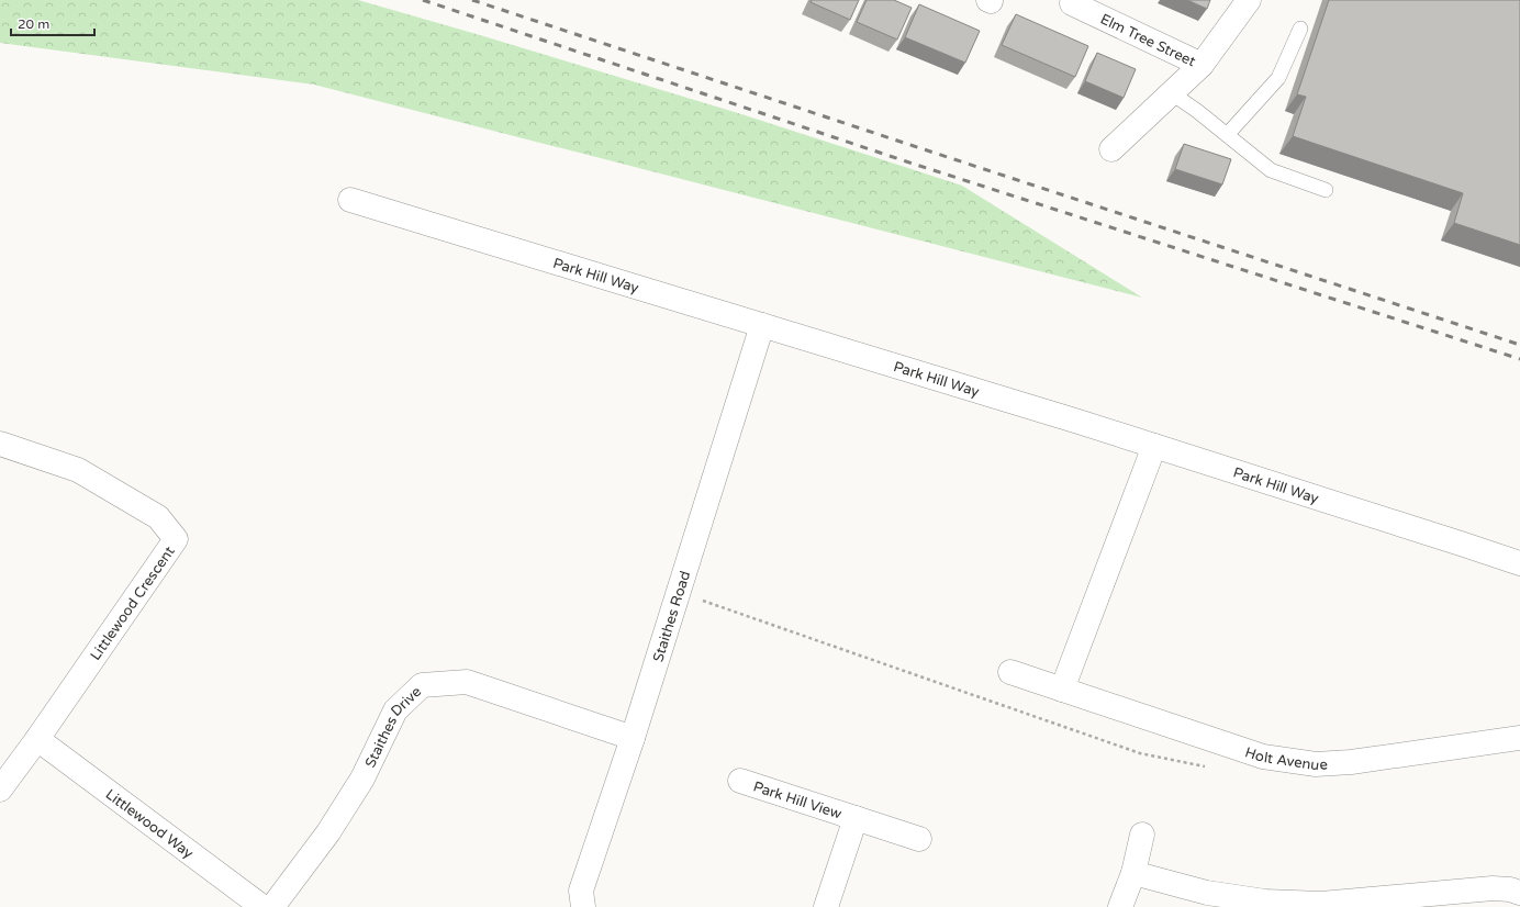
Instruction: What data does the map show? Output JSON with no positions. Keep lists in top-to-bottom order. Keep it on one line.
{"streets":{"street":["Elm Tree Street","Park Hill Way","Littlewood Crescent","Staithes Road","Staithes Drive","Holt Avenue","Park Hill View","Littlewood Way"]},"crossings":[["Park Hill Way","Staithes Road"],["Littlewood Crescent","Littlewood Way"],["Staithes Road","Staithes Drive"]],"scale_bar":"20 m"}
